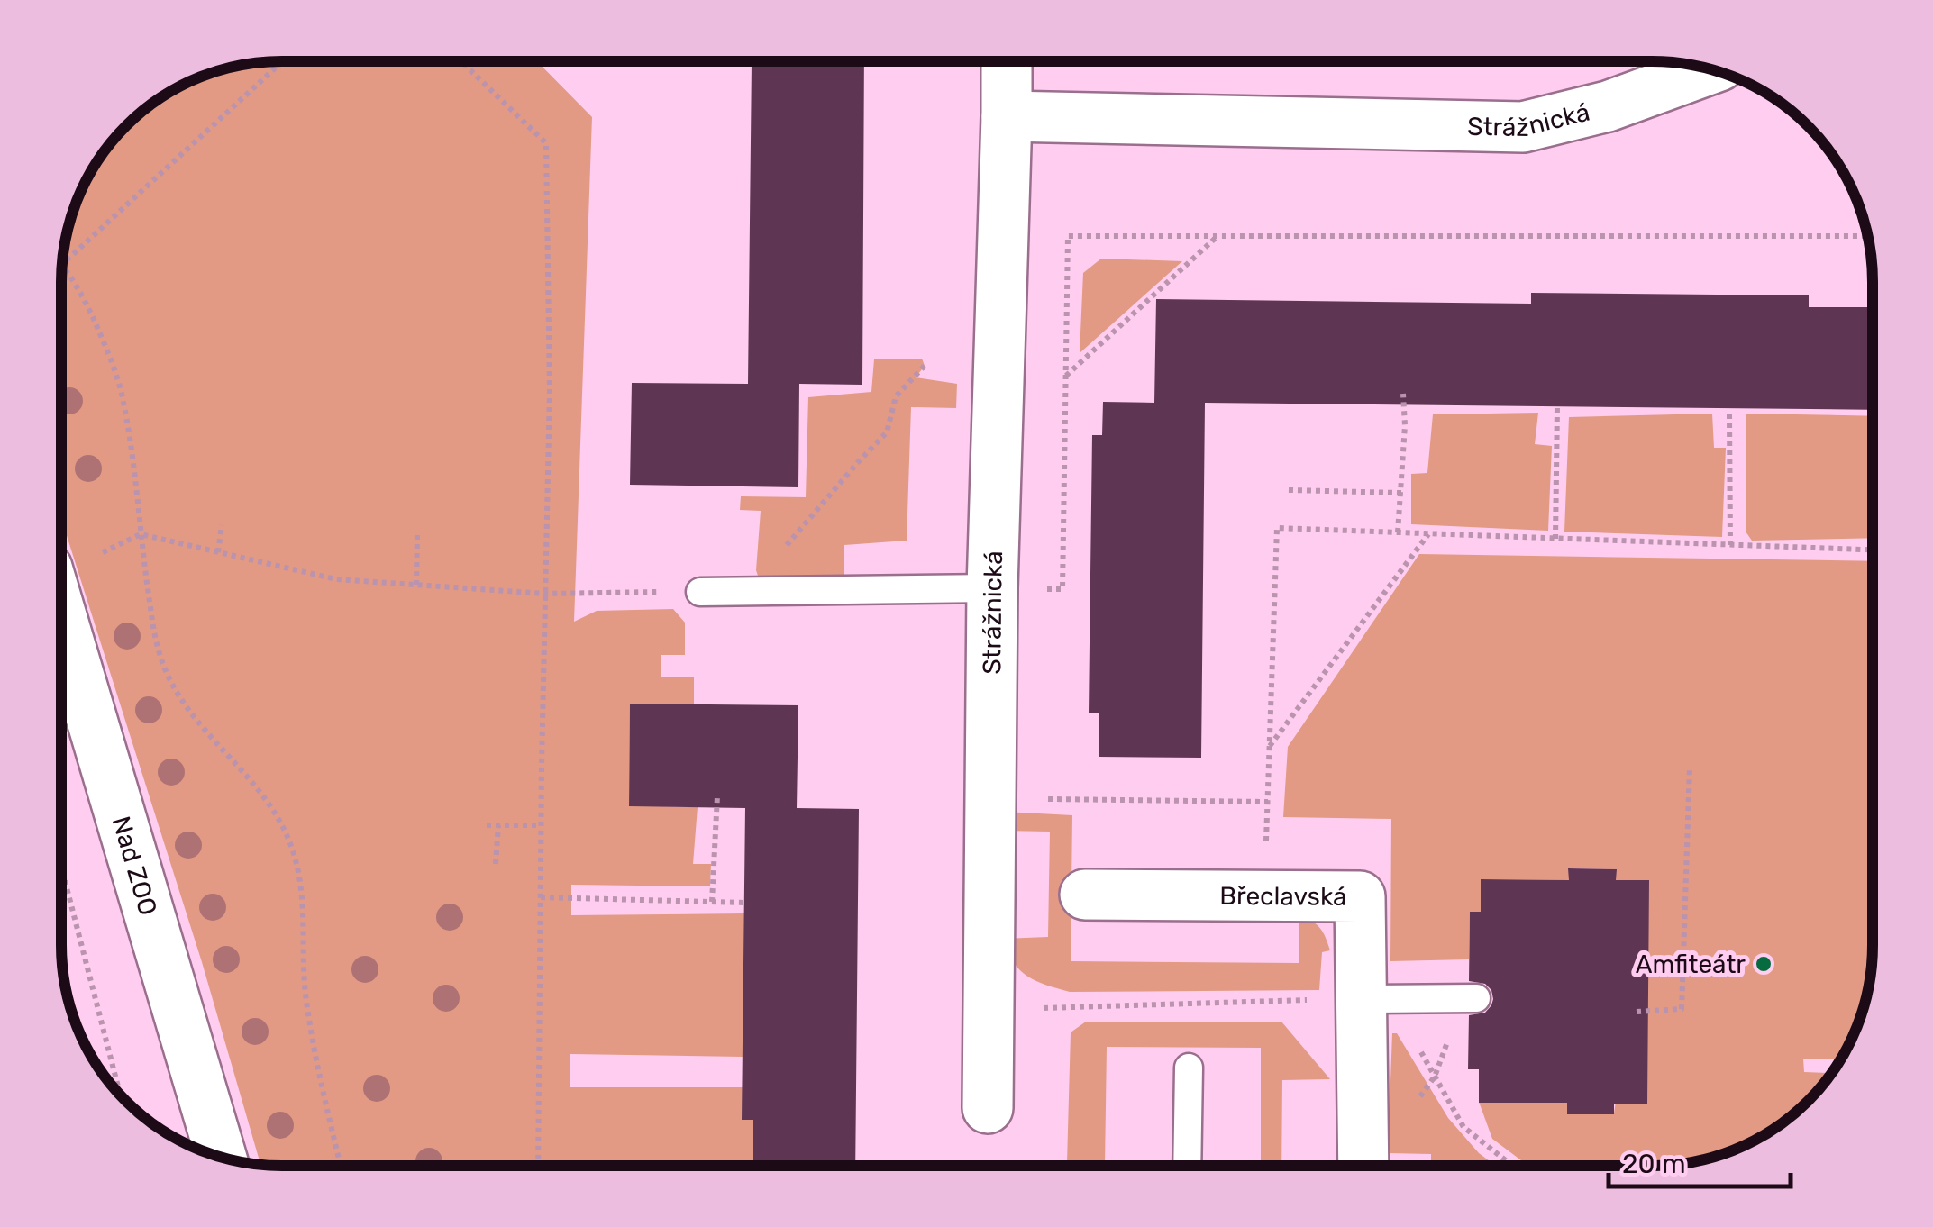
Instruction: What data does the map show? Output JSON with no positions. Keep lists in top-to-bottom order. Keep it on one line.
{"streets":{"street":["Strážnická","Nad ZOO","Břeclavská"]},"places":["Amfiteátr"],"scale_bar":"20 m"}
